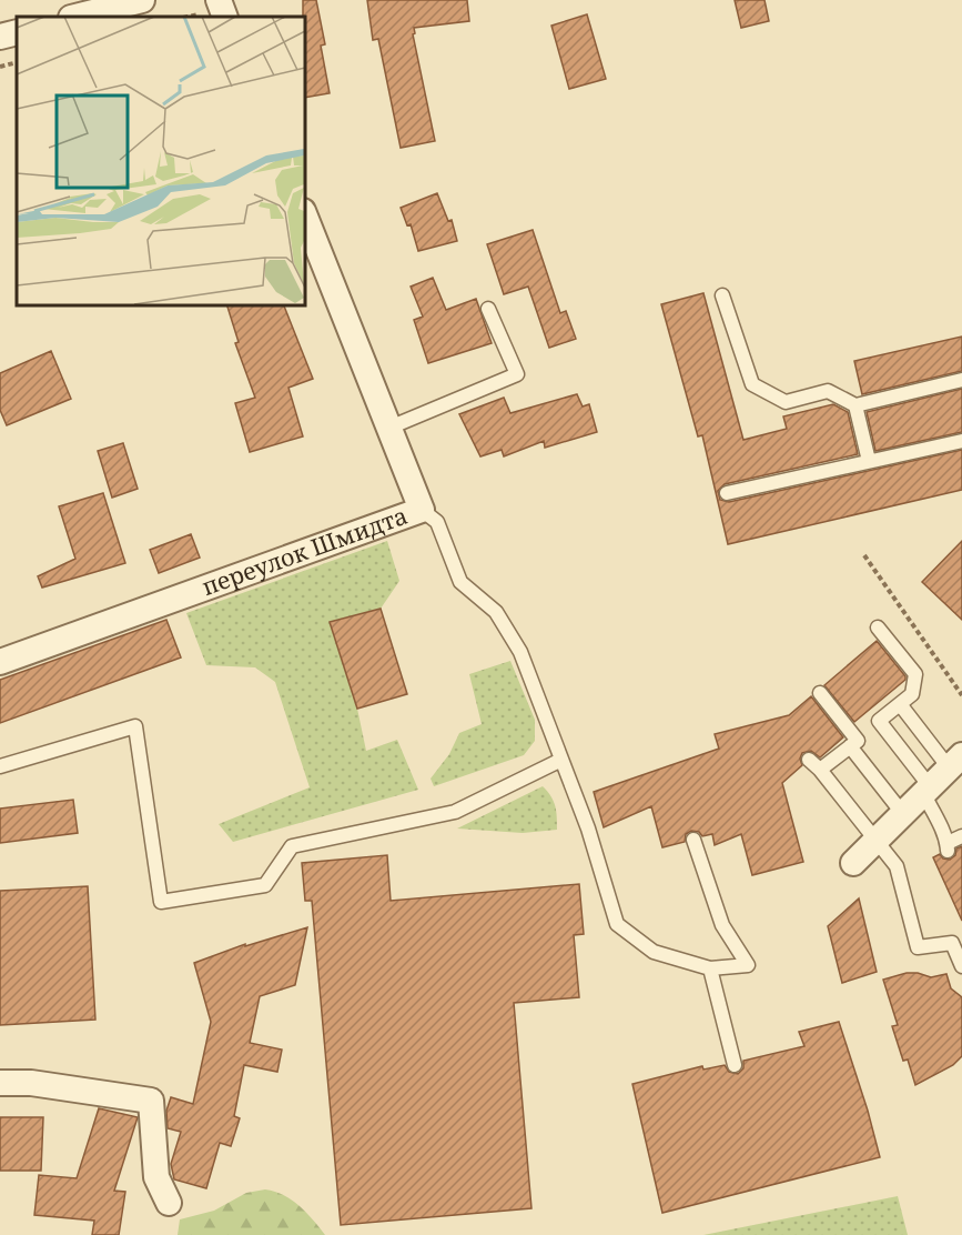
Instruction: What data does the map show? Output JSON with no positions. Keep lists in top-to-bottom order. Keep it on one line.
{"streets":{"street":["переулок Шмидта"]}}
